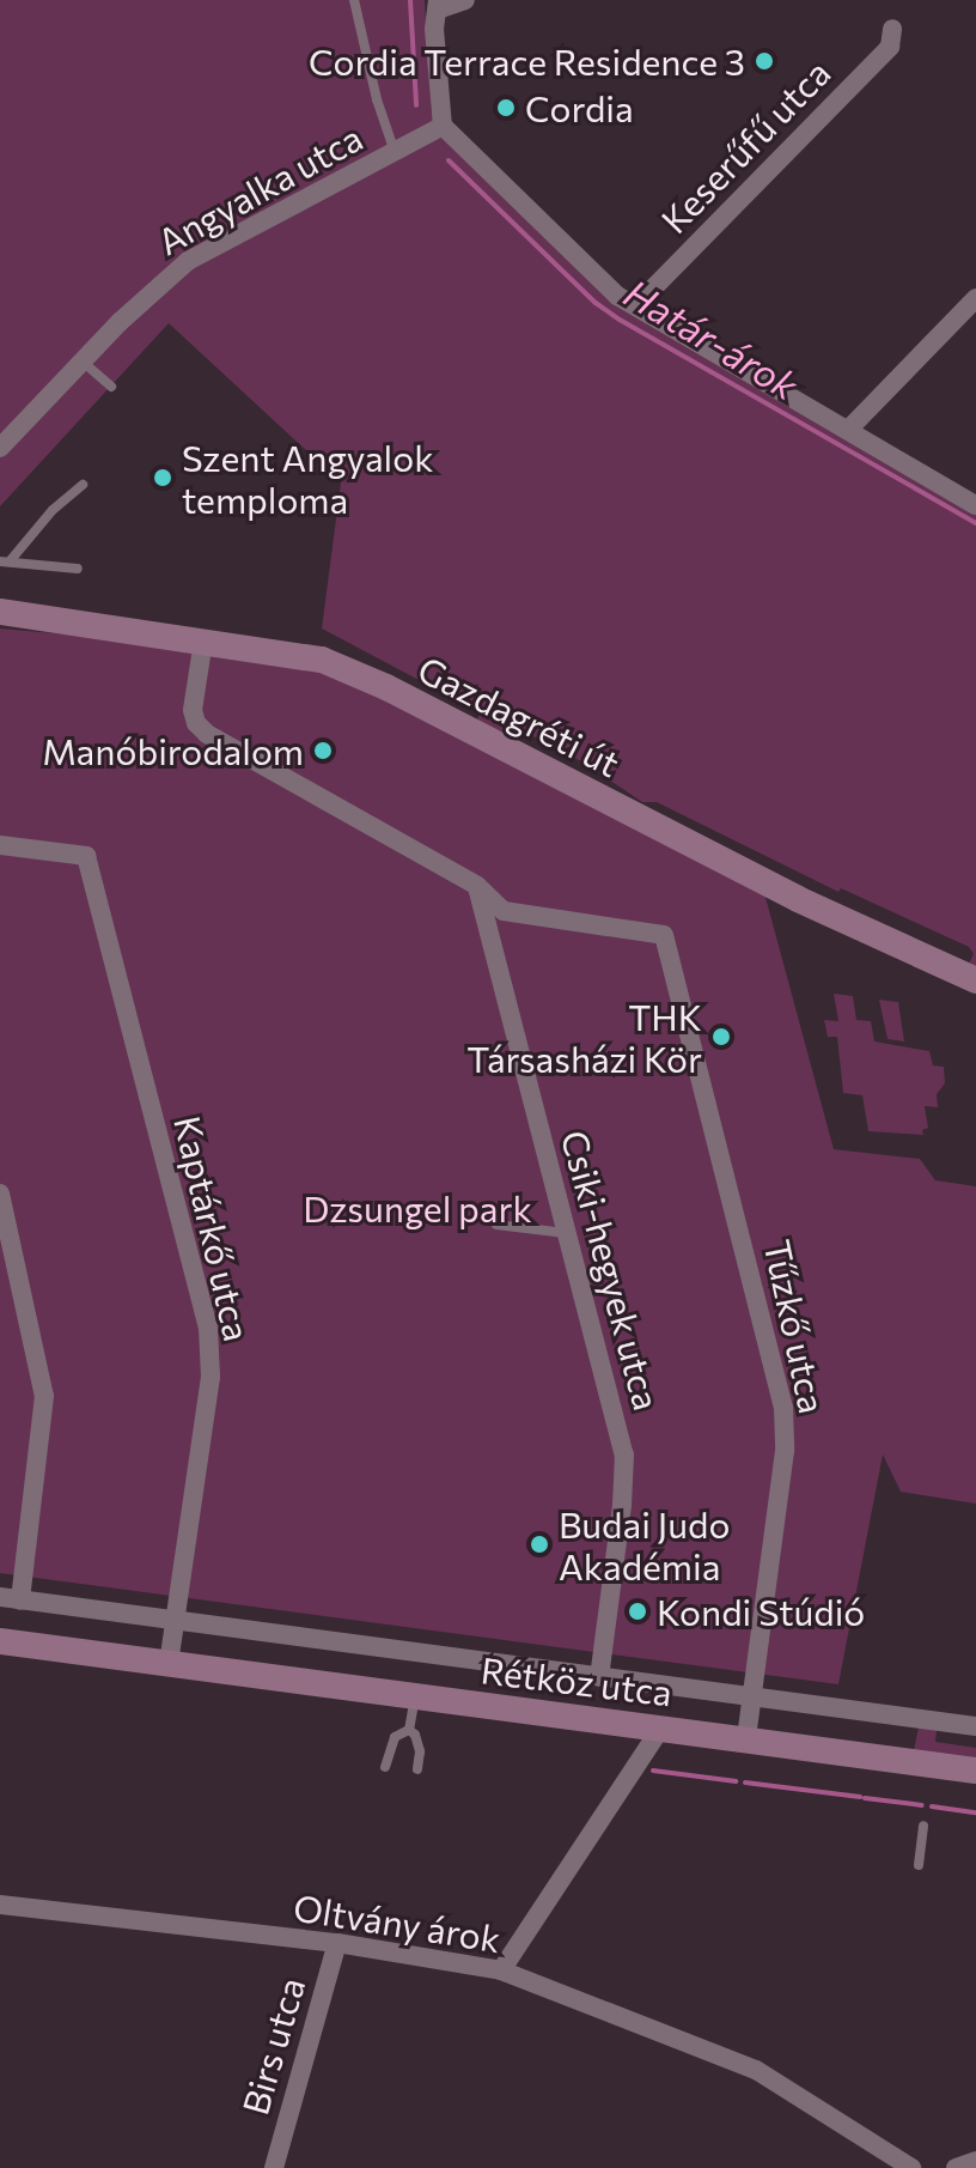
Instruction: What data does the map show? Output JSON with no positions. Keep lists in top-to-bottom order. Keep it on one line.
{"streets":{"street":["Keserűfű utca","Angyalka utca","Gazdagréti út","Kaptárkő utca","Csiki-hegyek utca","Tűzkő utca","Rétköz utca","Oltvány árok","Birs utca"]},"crossings":[["Kaptárkő utca","Rétköz utca"],["Csiki-hegyek utca","Tűzkő utca"],["Csiki-hegyek utca","Rétköz utca"],["Tűzkő utca","Rétköz utca"],["Oltvány árok","Birs utca"]],"water":["Határ-árok"],"parks":["Dzsungel park"],"places":["Cordia Terrace Residence 3","Cordia","Szent Angyalok temploma","Manóbirodalom","THK Társasházi Kör","Budai Judo Akadémia","Kondi Stúdió"]}
